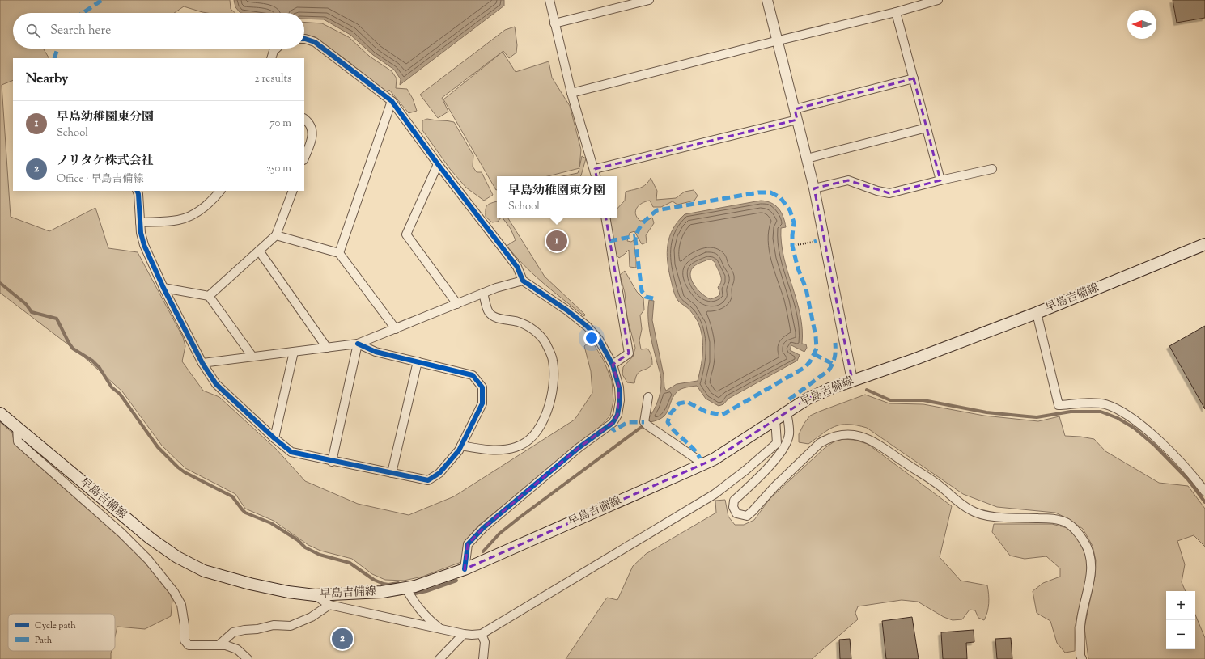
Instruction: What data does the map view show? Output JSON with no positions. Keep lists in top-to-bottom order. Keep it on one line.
{"streets":{"main road":["早島吉備線"]},"legend":["Cycle path","Path"],"north":"left","page":{"search":"Search here","heading":["Nearby","2 results"],"list":[{"mark":"1","name":"早島幼稚園東分園","note":"School","value":"70 m"},{"mark":"2","name":"ノリタケ株式会社","note":"Office · 早島吉備線","value":"250 m"}],"popup":["早島幼稚園東分園","School"],"pins":["1","2"],"map_buttons":["+","−"]}}
